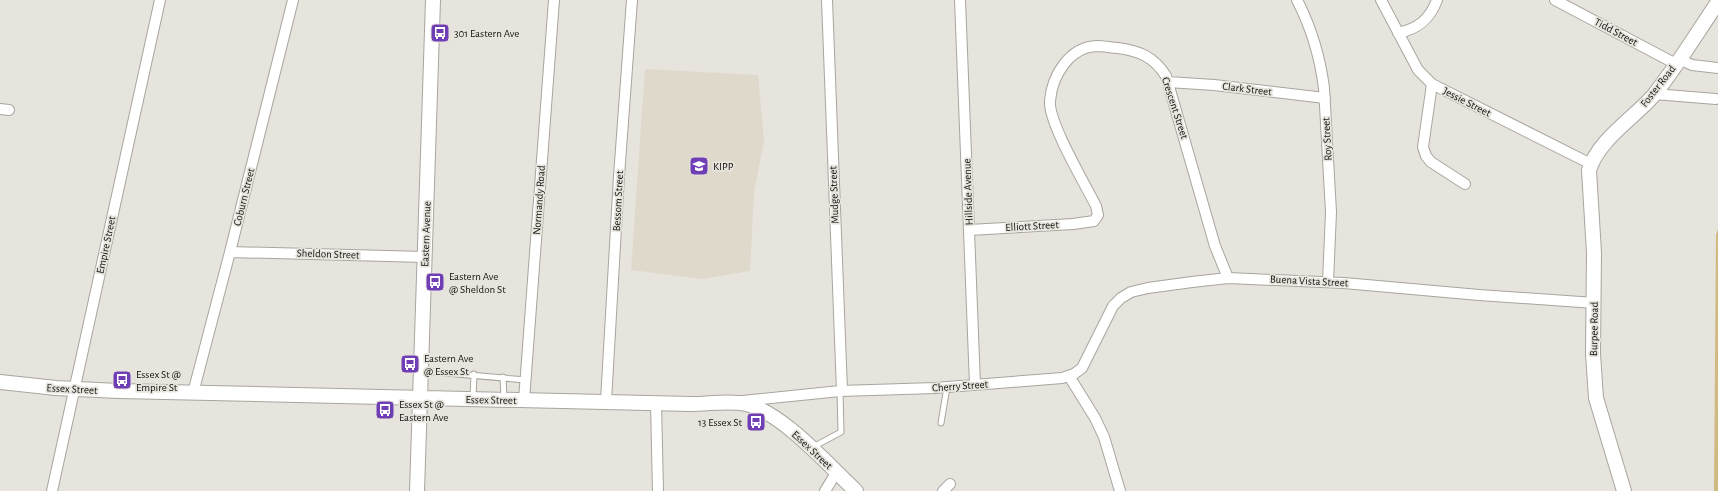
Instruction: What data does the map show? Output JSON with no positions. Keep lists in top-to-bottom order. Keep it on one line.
{"streets":{"main road":["Foster Road","Eastern Avenue","Burpee Road","Essex Street"],"street":["Tidd Street","Clark Street","Jessie Street","Crescent Street","Roy Street","Hillside Avenue","Mudge Street","Coburn Street","Normandy Road","Bessom Street","Elliott Street","Empire Street","Sheldon Street","Buena Vista Street","Cherry Street"]},"crossings":[["Tidd Street","Foster Road"],["Foster Road","Jessie Street"],["Foster Road","Burpee Road"],["Clark Street","Crescent Street"],["Clark Street","Roy Street"],["Jessie Street","Burpee Road"],["Crescent Street","Elliott Street"],["Crescent Street","Buena Vista Street"],["Roy Street","Buena Vista Street"],["Hillside Avenue","Elliott Street"],["Hillside Avenue","Cherry Street"],["Mudge Street","Cherry Street"],["Coburn Street","Sheldon Street"],["Coburn Street","Essex Street"],["Normandy Road","Essex Street"],["Bessom Street","Essex Street"],["Eastern Avenue","Sheldon Street"],["Eastern Avenue","Essex Street"],["Empire Street","Essex Street"],["Buena Vista Street","Burpee Road"],["Buena Vista Street","Cherry Street"],["Cherry Street","Essex Street"]],"places":{"bus stop":["301 Eastern Ave","Eastern Ave @ Sheldon St","Eastern Ave @ Essex St","Essex St @ Empire St","Essex St @ Eastern Ave","13 Essex St"],"school or university":["KIPP"]}}
